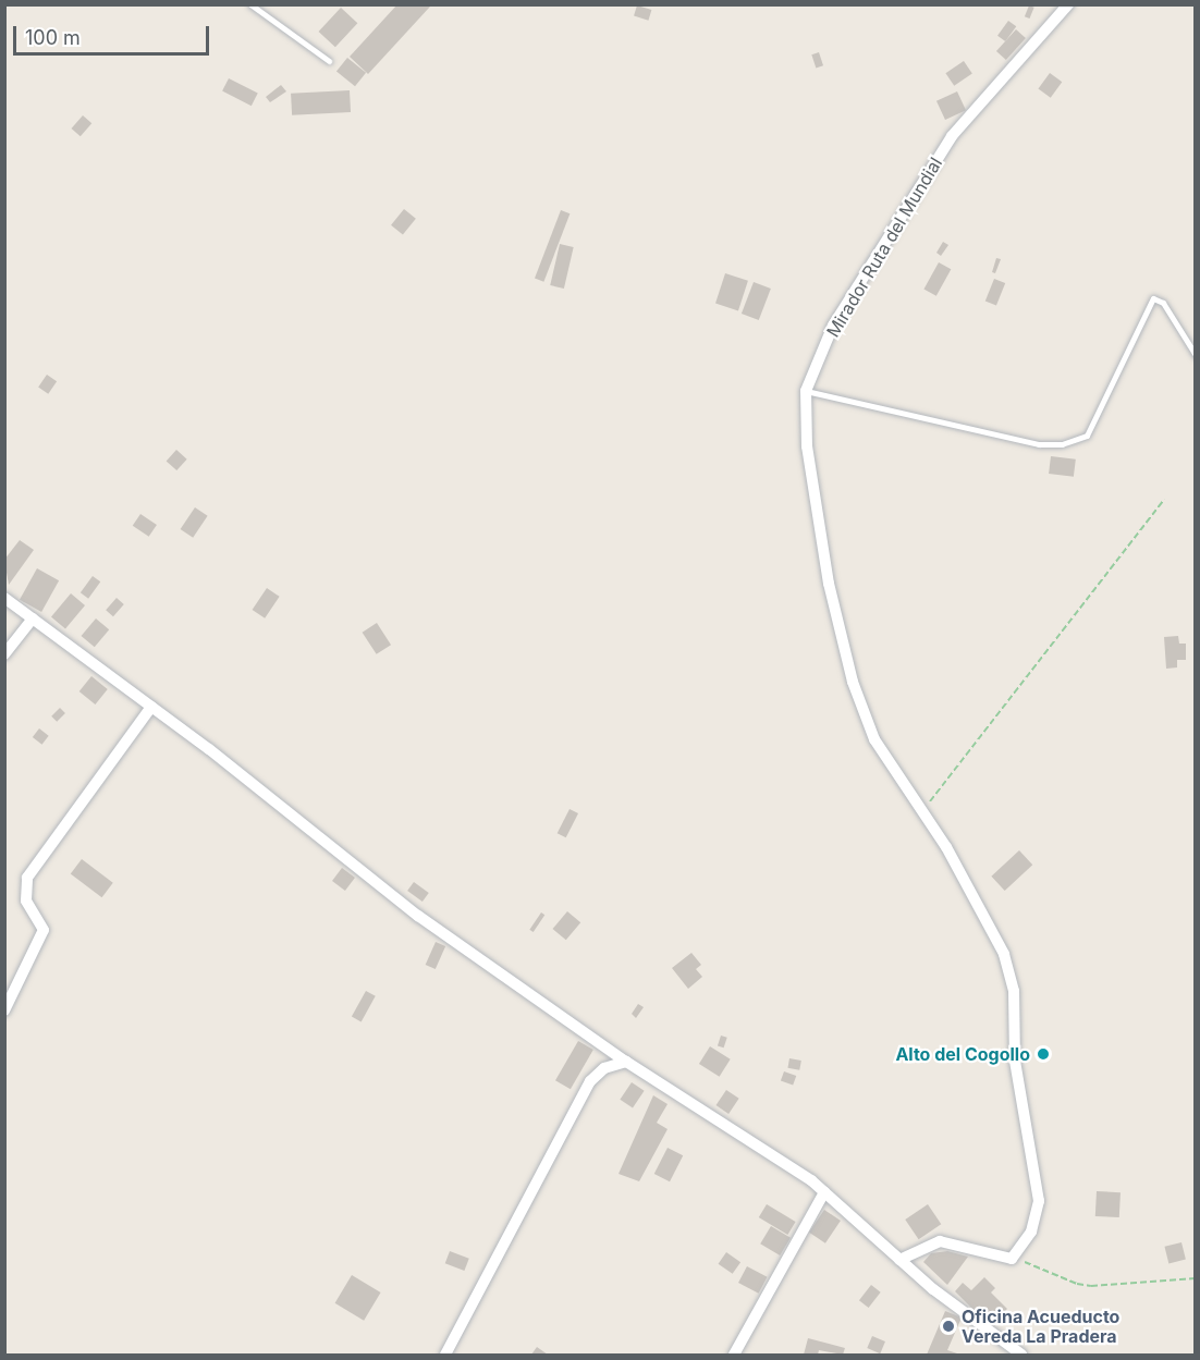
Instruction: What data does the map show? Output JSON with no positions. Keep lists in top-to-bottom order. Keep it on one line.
{"streets":{"street":["Mirador Ruta del Mundial"]},"places":["Alto del Cogollo","Oficina Acueducto Vereda La Pradera"],"scale_bar":"100 m"}
